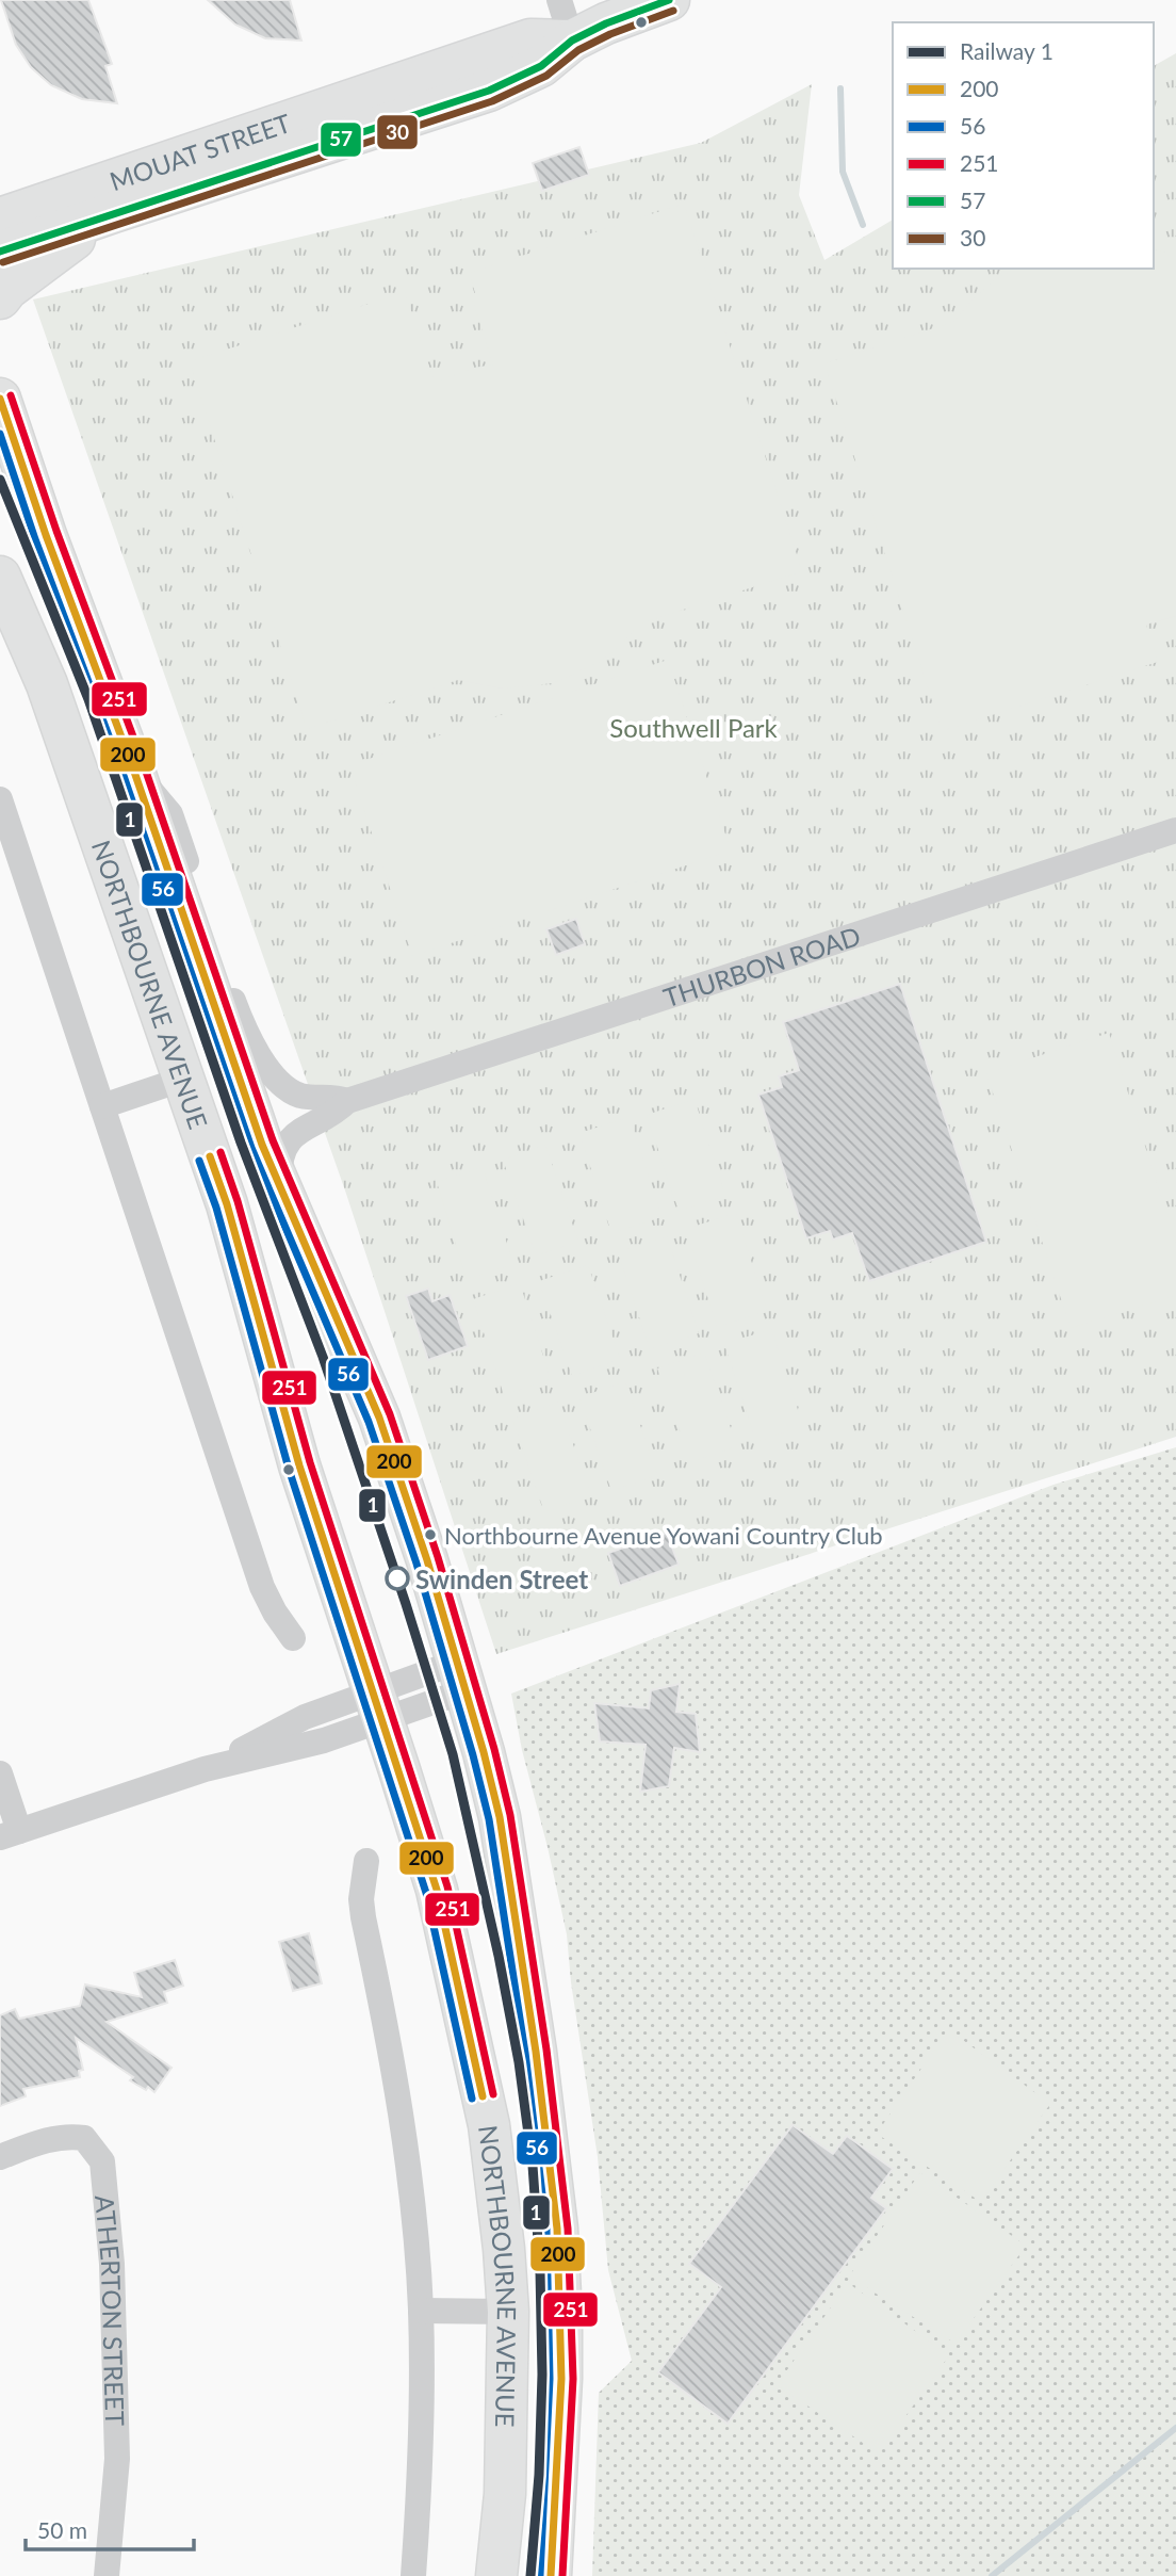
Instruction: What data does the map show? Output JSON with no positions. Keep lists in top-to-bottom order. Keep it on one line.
{"streets":{"main road":["MOUAT STREET","NORTHBOURNE AVENUE"],"street":["THURBON ROAD","ATHERTON STREET"]},"crossings":[["THURBON ROAD","NORTHBOURNE AVENUE"]],"parks":["Southwell Park"],"places":["Northbourne Avenue Yowani Country Club","Swinden Street"],"lines":["transit line 57","transit line 30","transit line 251","transit line 200","transit line 56","rail line 1"],"legend":["Railway 1","200","56","251","57","30"],"scale_bar":"50 m"}
